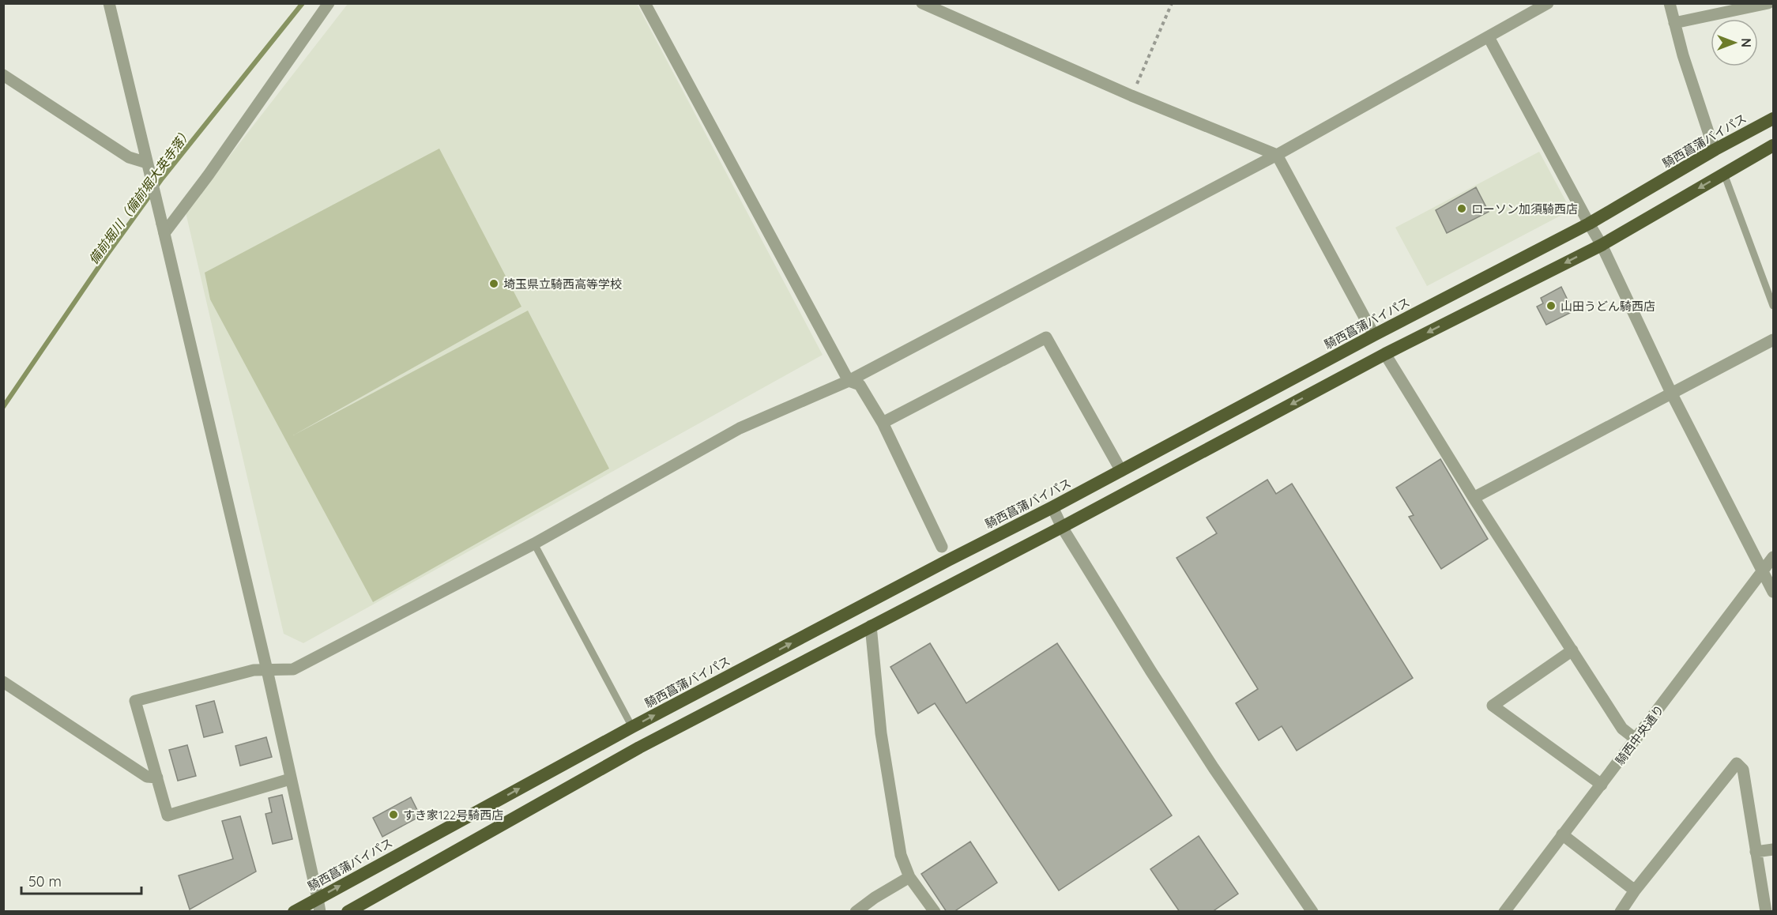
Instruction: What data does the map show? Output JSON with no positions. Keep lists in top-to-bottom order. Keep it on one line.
{"streets":{"highway":["騎西菖蒲バイパス"],"street":["騎西中央通り"]},"water":["備前堀川（備前堀大英寺落）"],"places":["ローソン加須騎西店","埼玉県立騎西高等学校","山田うどん騎西店","すき家122号騎西店"],"scale_bar":"50 m","north":"right"}
